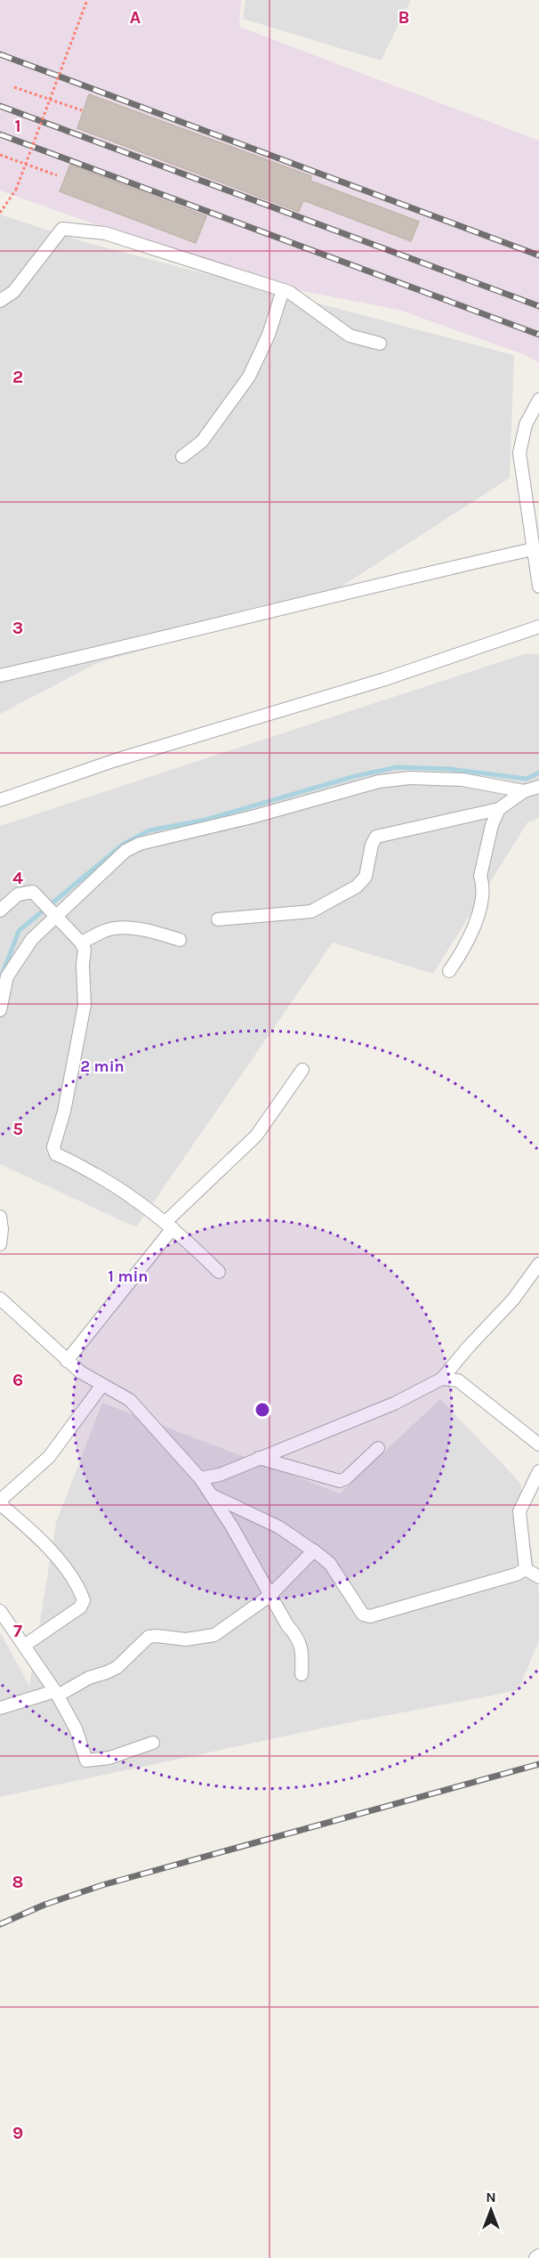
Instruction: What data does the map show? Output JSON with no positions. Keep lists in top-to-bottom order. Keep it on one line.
{"north":"top","grid":{"columns":["A","B"],"rows":["1","2","3","4","5","6","7","8","9"]},"rings":["2 min","1 min"]}
